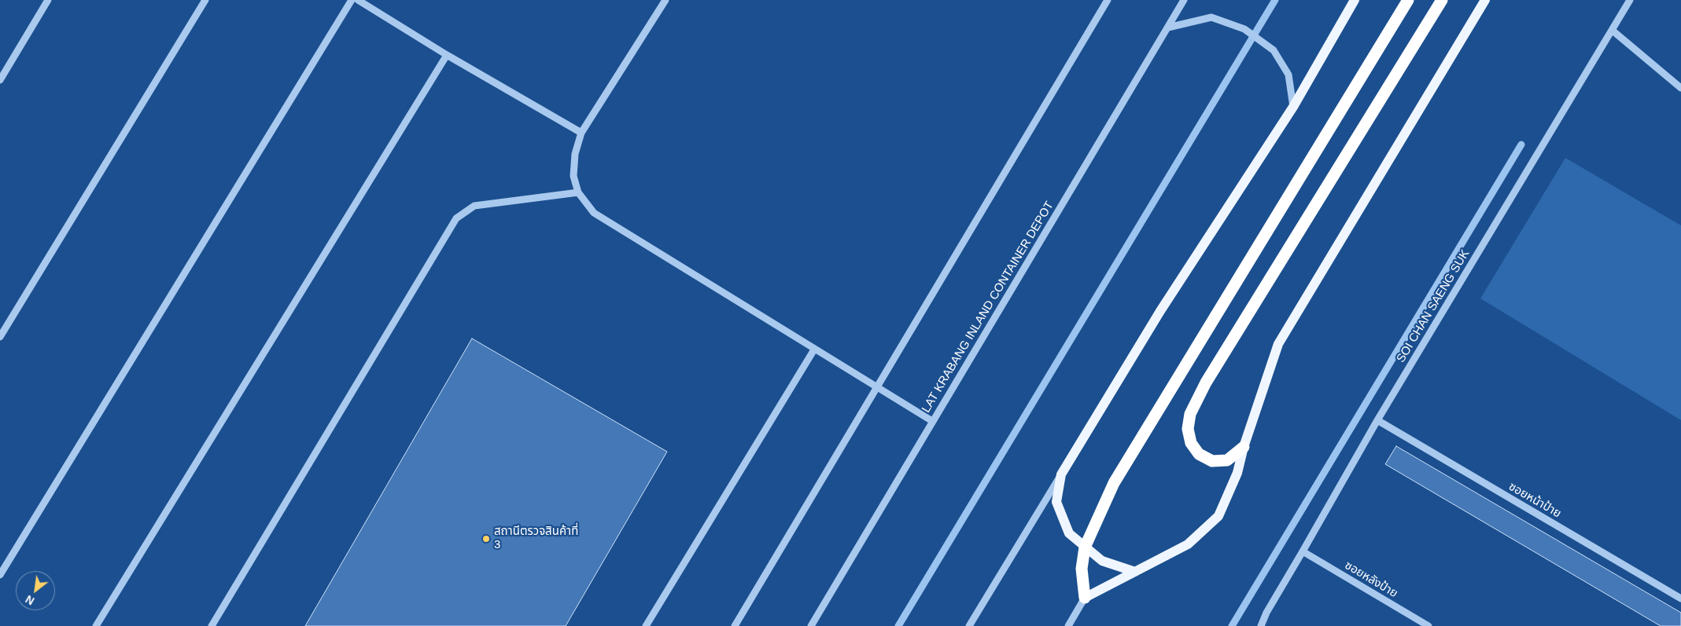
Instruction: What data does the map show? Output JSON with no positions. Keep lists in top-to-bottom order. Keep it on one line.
{"streets":{"street":["SOI CHAN SAENG SUK","LAT KRABANG INLAND CONTAINER DEPOT","ซอยหน้าป้าย","ซอยหลังป้าย"]},"crossings":[["SOI CHAN SAENG SUK","ซอยหน้าป้าย"],["SOI CHAN SAENG SUK","ซอยหลังป้าย"]],"places":["สถานีตรวจสินค้าที่ 3"],"north":"bottom left"}
